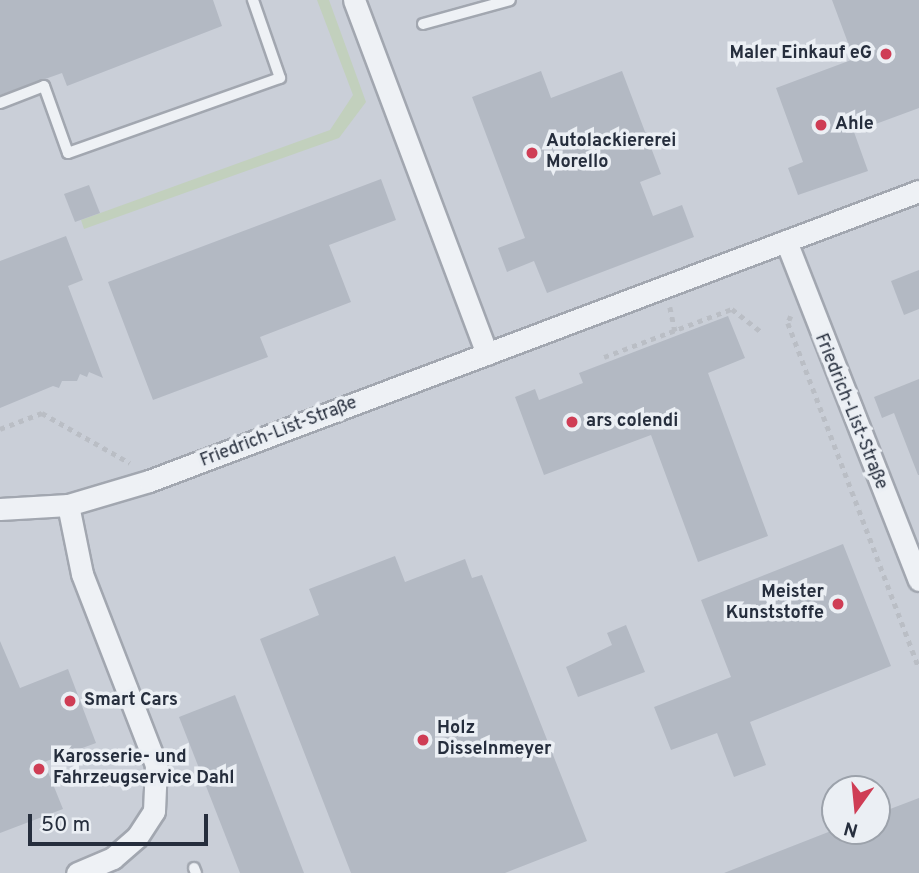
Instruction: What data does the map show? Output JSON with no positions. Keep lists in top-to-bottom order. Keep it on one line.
{"streets":{"street":["Friedrich-List-Straße"]},"places":["Maler Einkauf eG","Ahle","Autolackiererei Morello","ars colendi","Meister Kunststoffe","Smart Cars","Holz Disselnmeyer","Karosserie- und Fahrzeugservice Dahl"],"scale_bar":"50 m","north":"bottom"}
